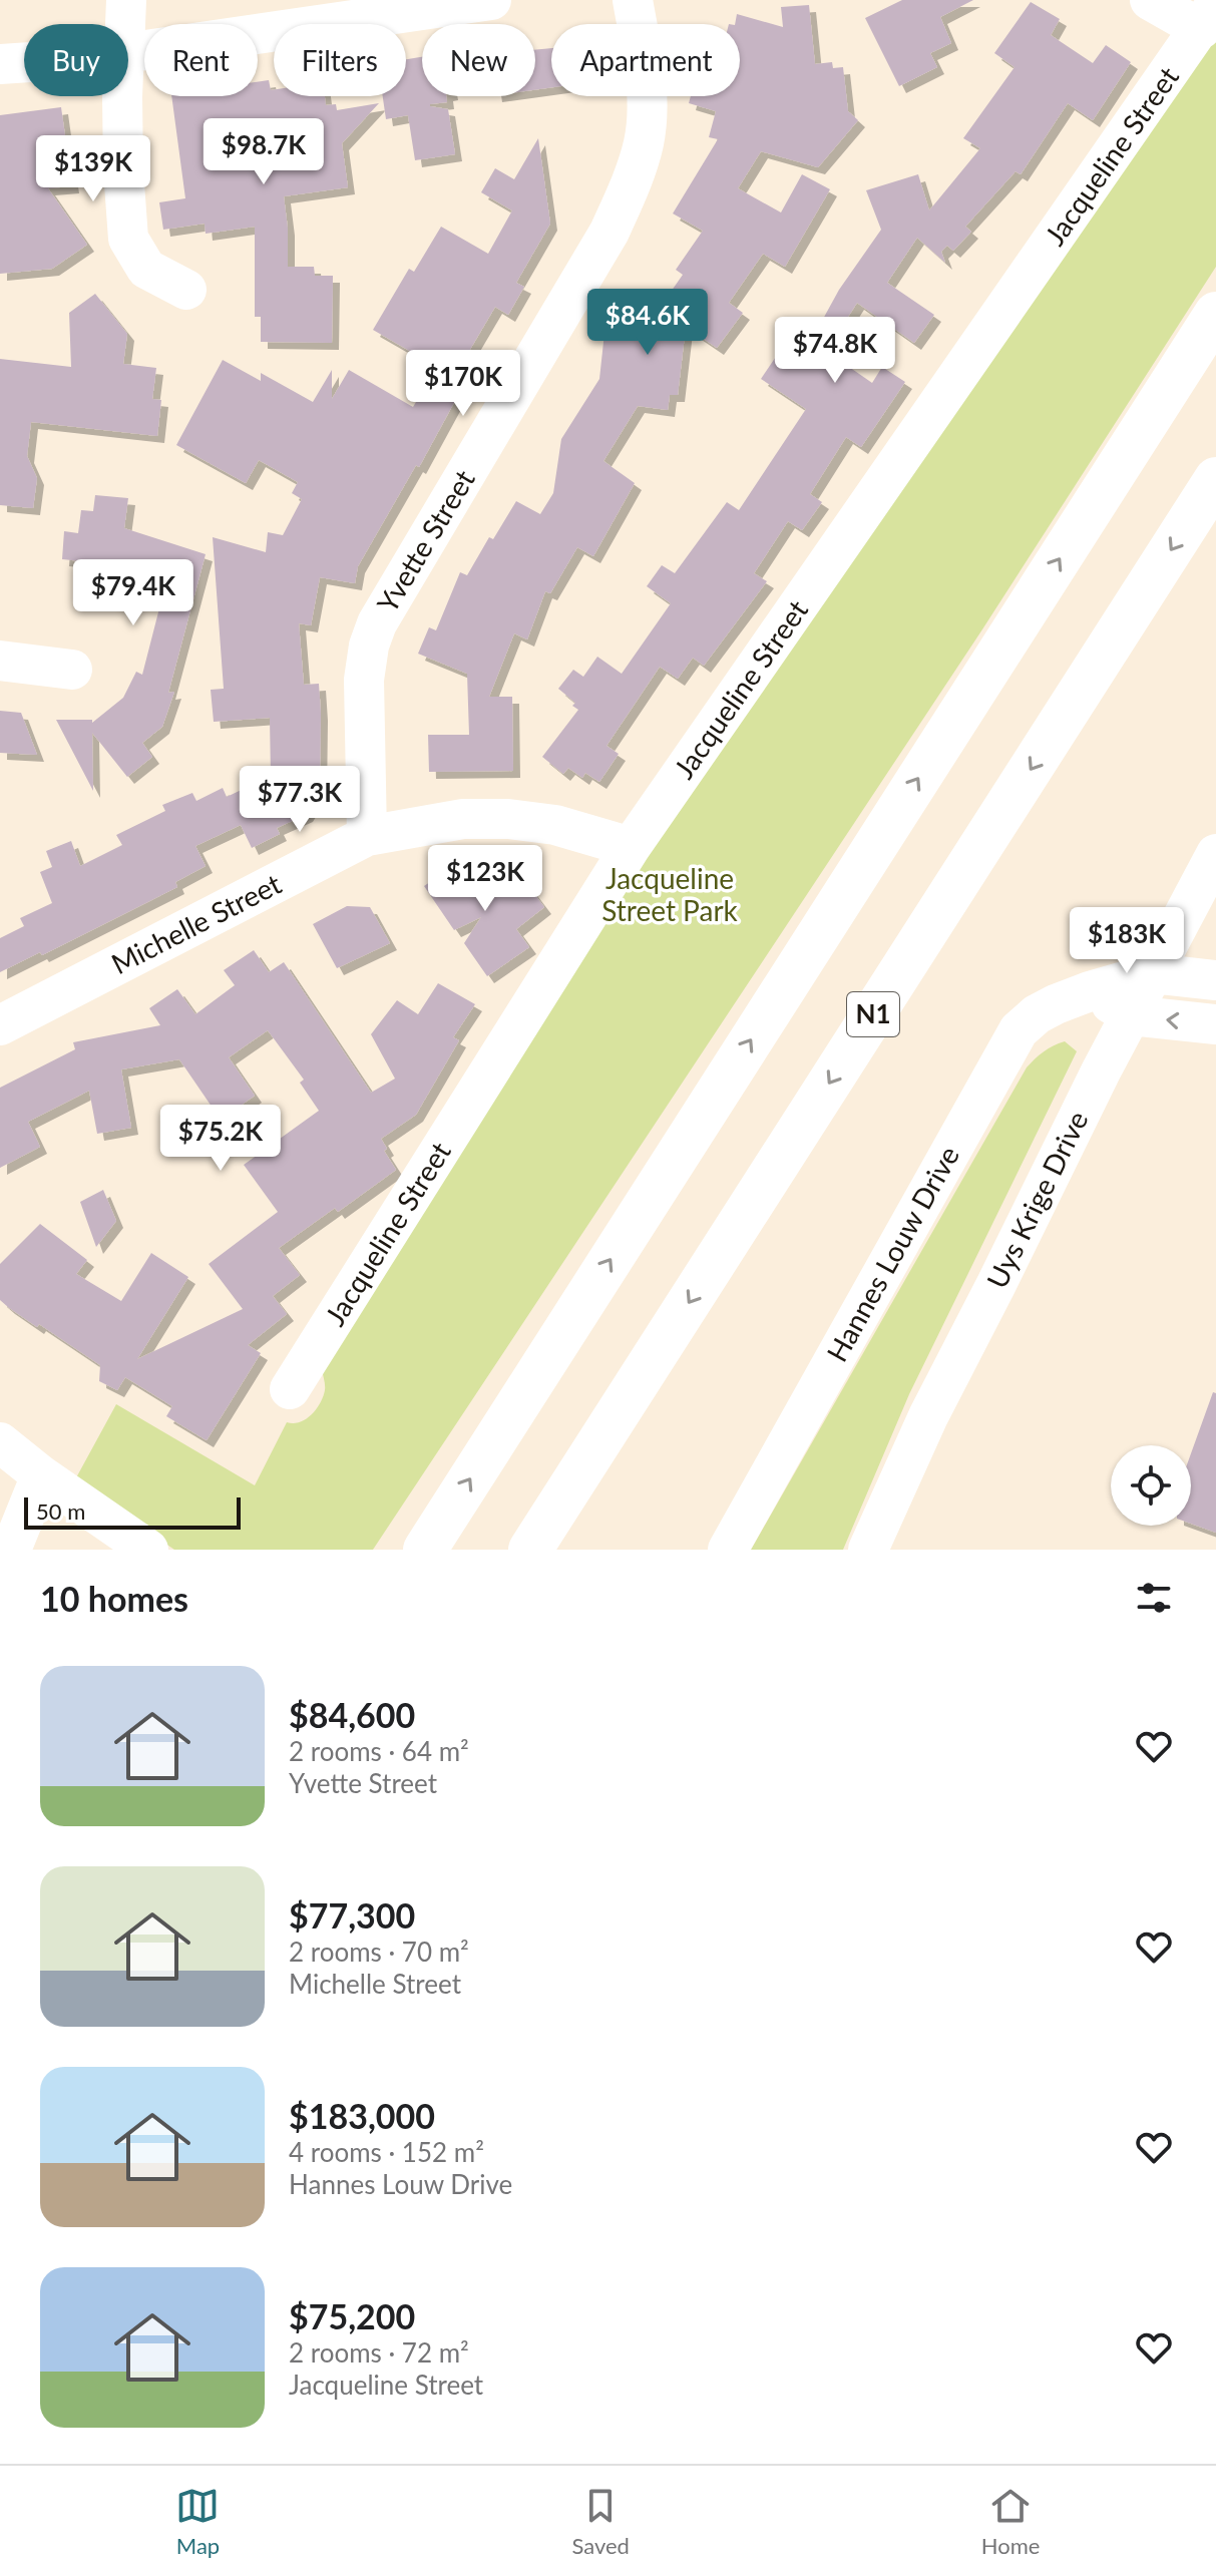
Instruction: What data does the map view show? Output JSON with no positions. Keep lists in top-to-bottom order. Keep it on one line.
{"streets":{"highway":["N1"],"street":["Jacqueline Street","Yvette Street","Michelle Street","Uys Krige Drive","Hannes Louw Drive"]},"crossings":[["Jacqueline Street","Michelle Street"],["Yvette Street","Michelle Street"],["Uys Krige Drive","Hannes Louw Drive"]],"parks":["Jacqueline Street Park"],"scale_bar":"50 m","page":{"chip":["Buy","Rent","Filters","New","Apartment"],"price":["$98.7K","$139K","$84.6K","$74.8K","$170K","$79.4K","$77.3K","$123K","$183K","$75.2K"],"scale":"50 m","heading":"10 homes","list":[{"name":"$84,600","note":"2 rooms · 64 m² · Yvette Street"},{"name":"$77,300","note":"2 rooms · 70 m² · Michelle Street"},{"name":"$183,000","note":"4 rooms · 152 m² · Hannes Louw Drive"},{"name":"$75,200","note":"2 rooms · 72 m² · Jacqueline Street"}],"tabs":["Map","Saved","Home"]}}
